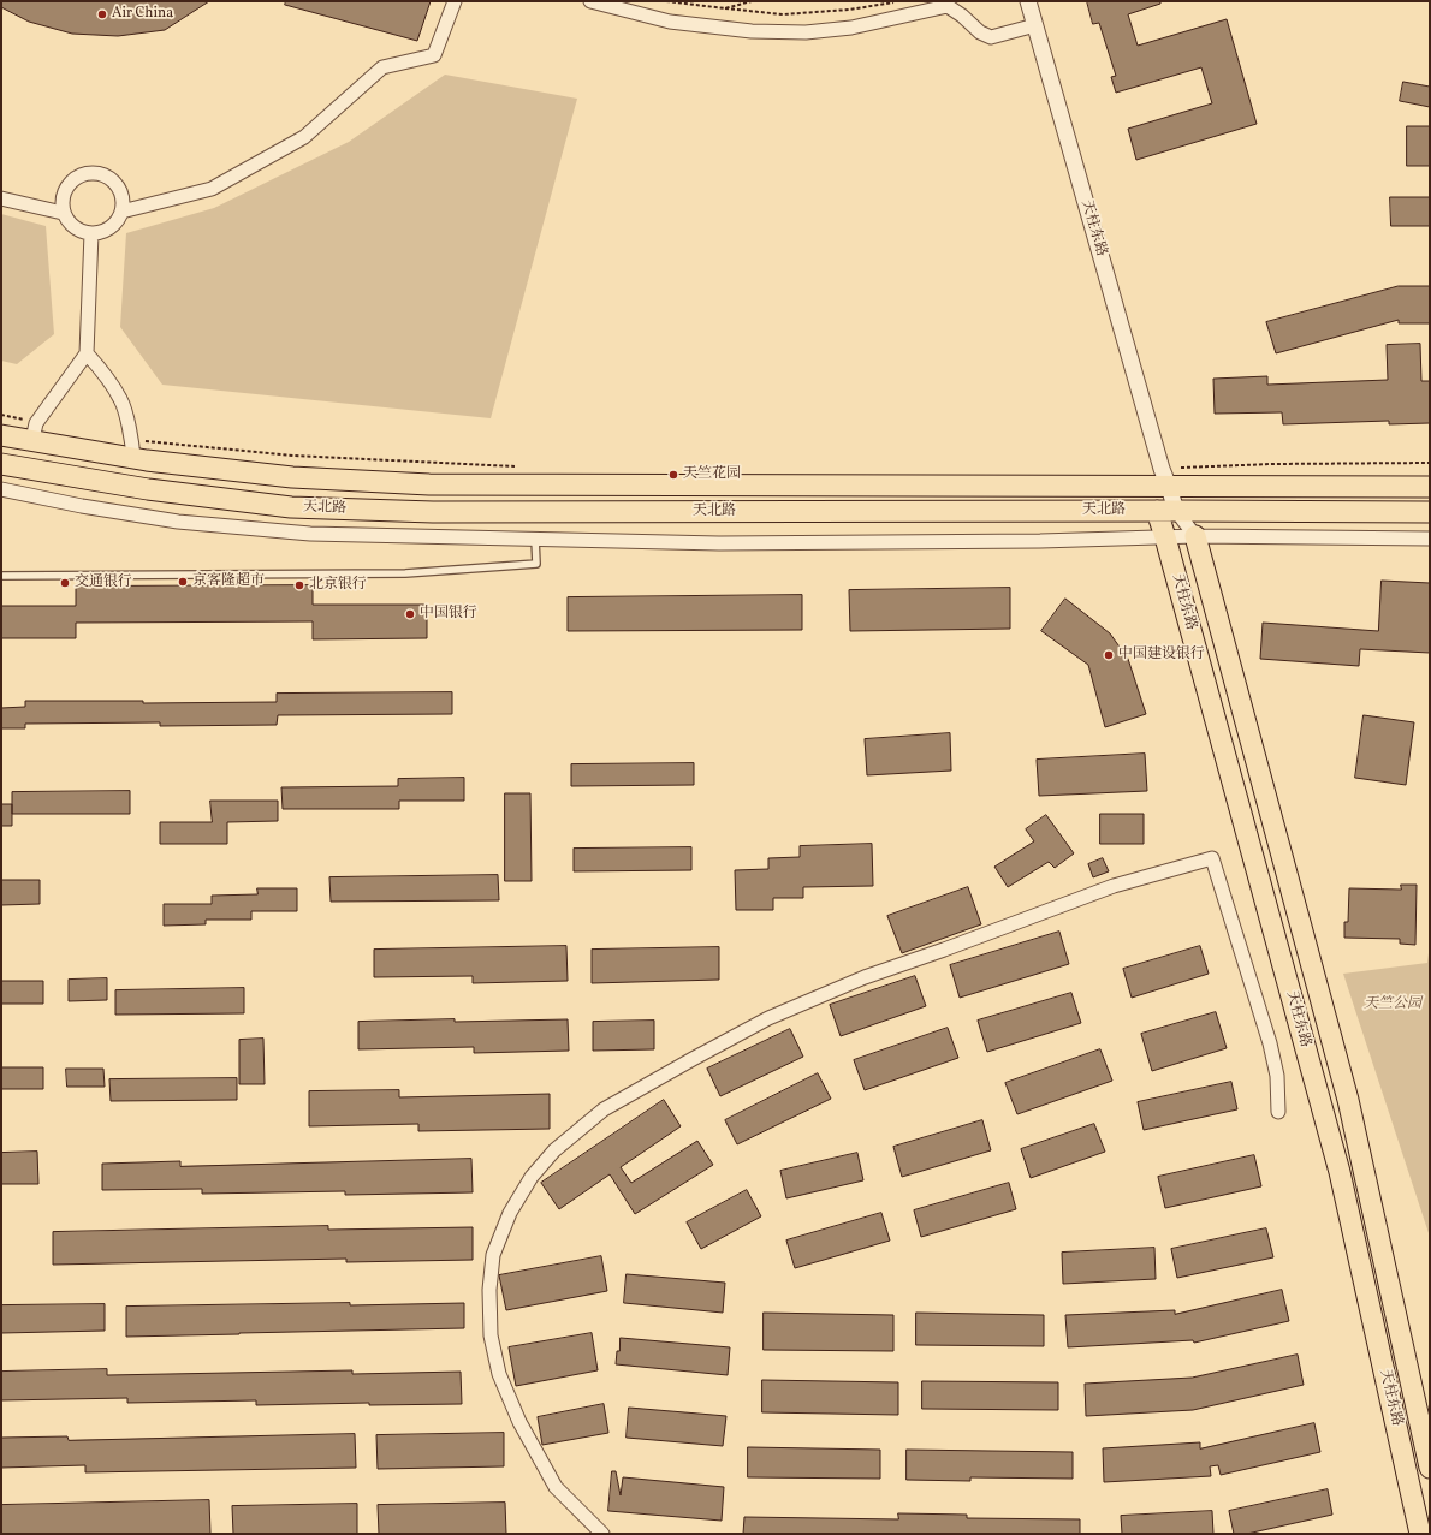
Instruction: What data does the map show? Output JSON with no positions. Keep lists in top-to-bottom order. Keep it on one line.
{"streets":{"main road":["天柱东路","天北路"]},"crossings":[["天柱东路","天北路"]],"parks":["天竺公园"],"places":["Air China","天竺花园","京客隆超市","交通银行","北京银行","中国银行","中国建设银行"]}
